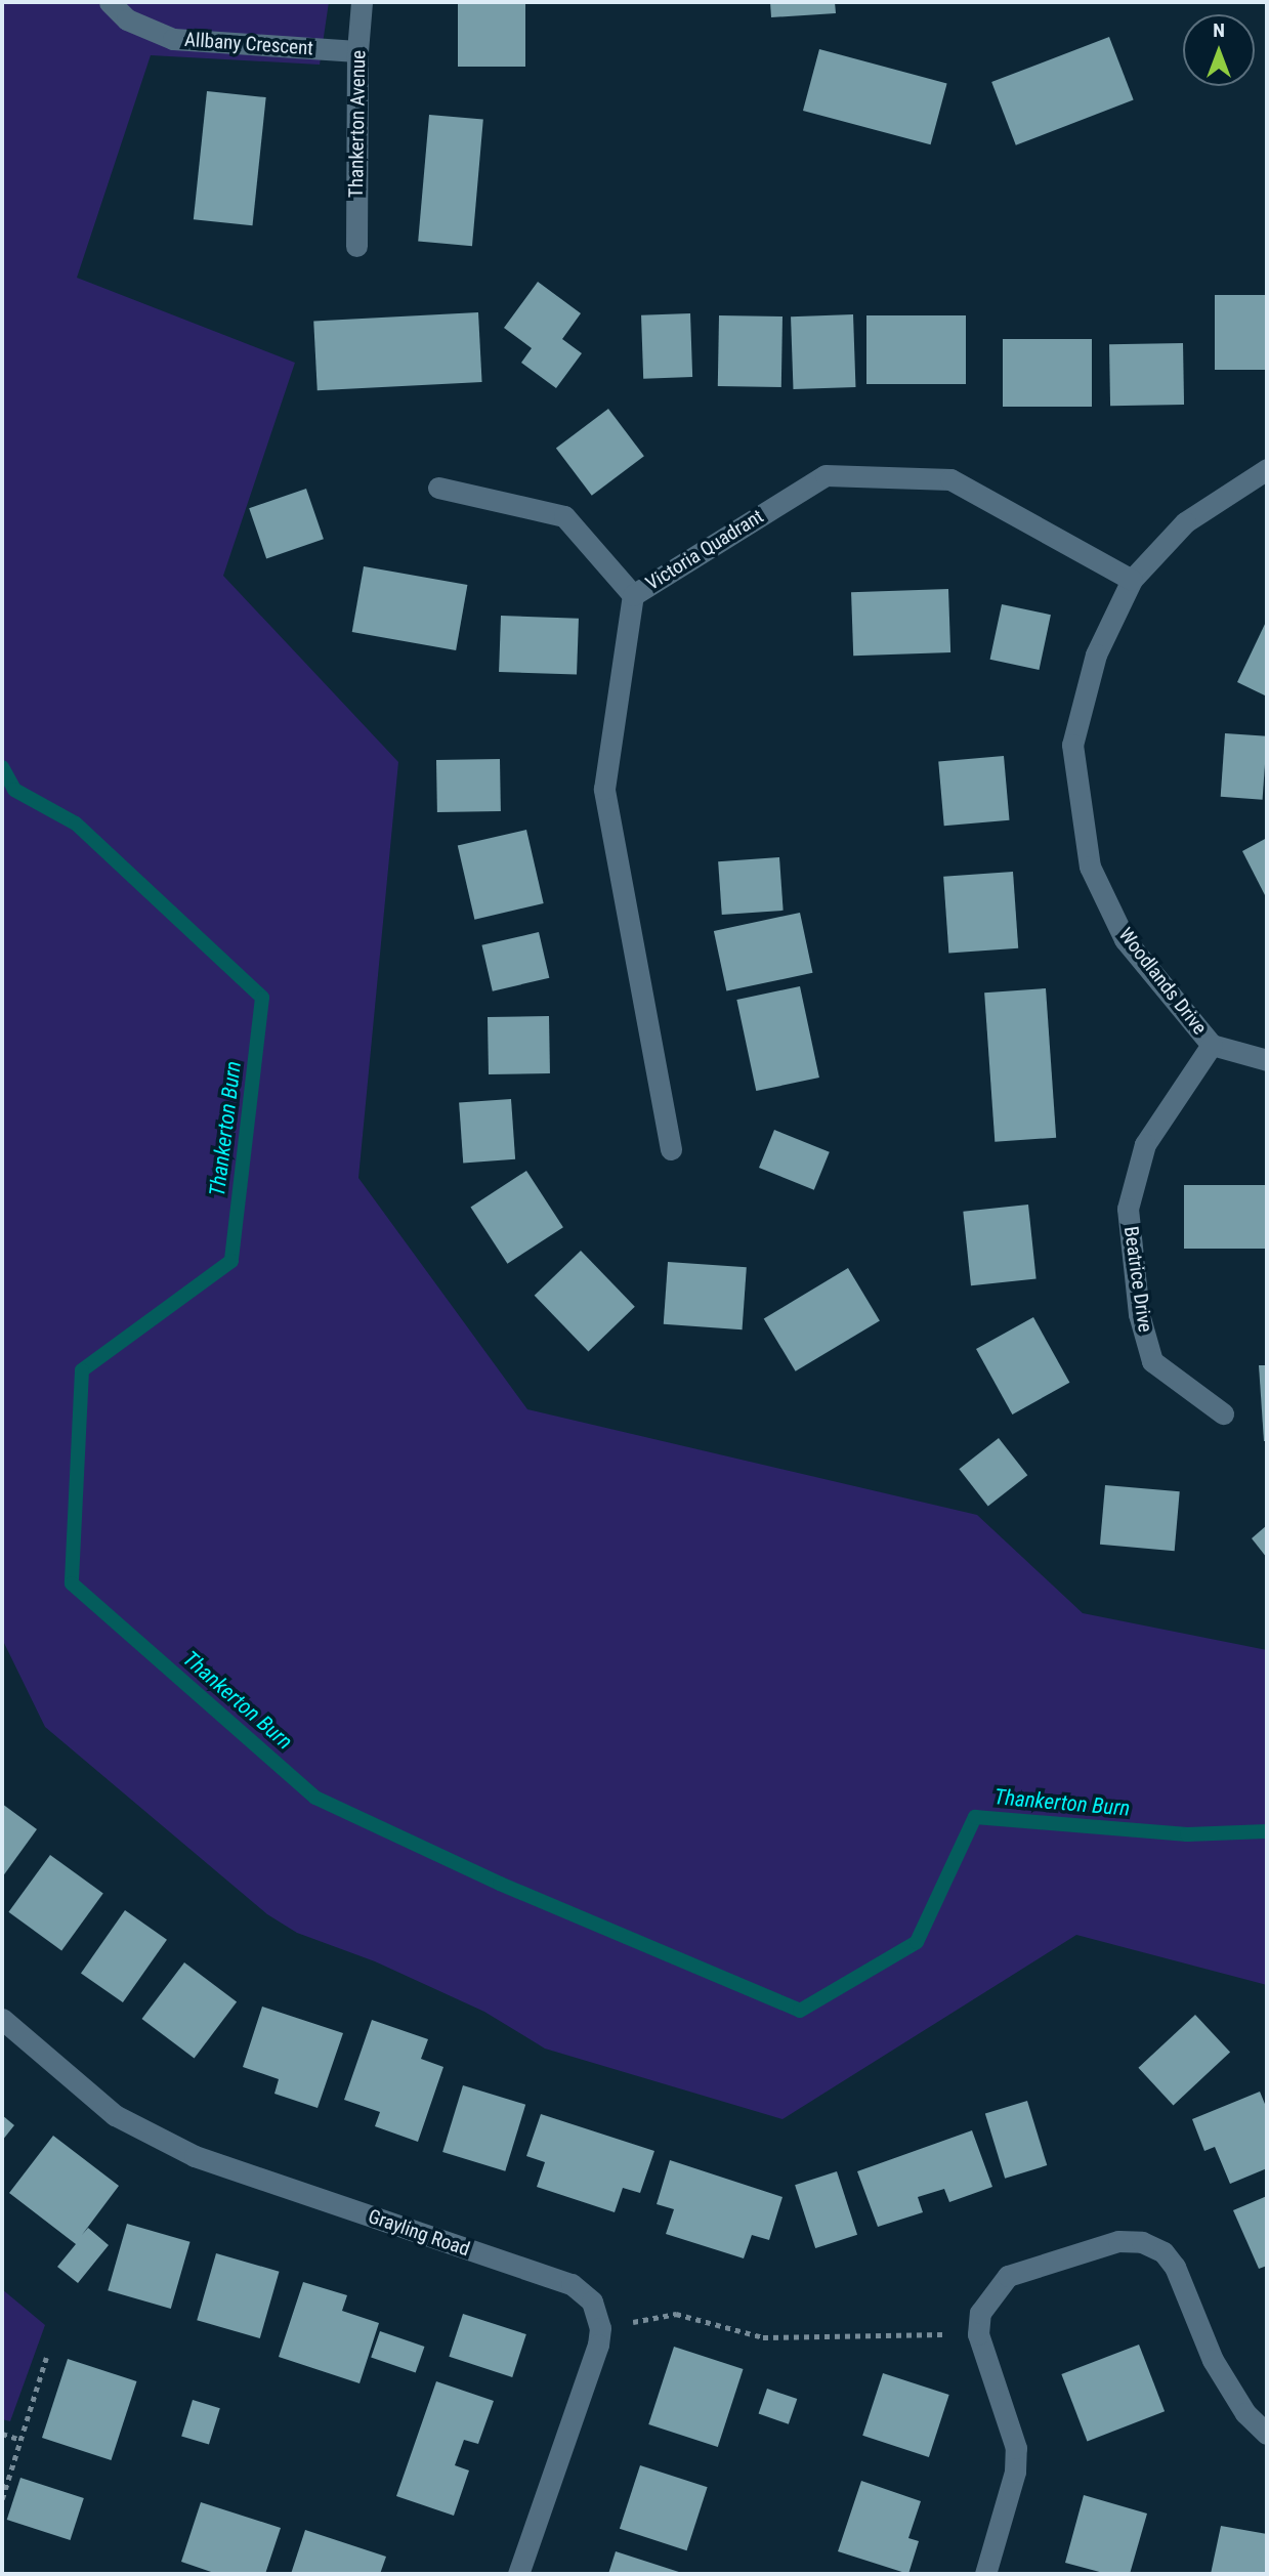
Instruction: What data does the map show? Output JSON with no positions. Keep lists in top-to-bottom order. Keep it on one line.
{"streets":{"street":["Allbany Crescent","Thankerton Avenue","Victoria Quadrant","Woodlands Drive","Beatrice Drive","Grayling Road"]},"crossings":[["Allbany Crescent","Thankerton Avenue"],["Victoria Quadrant","Woodlands Drive"],["Woodlands Drive","Beatrice Drive"]],"water":["Thankerton Burn"],"north":"top"}
